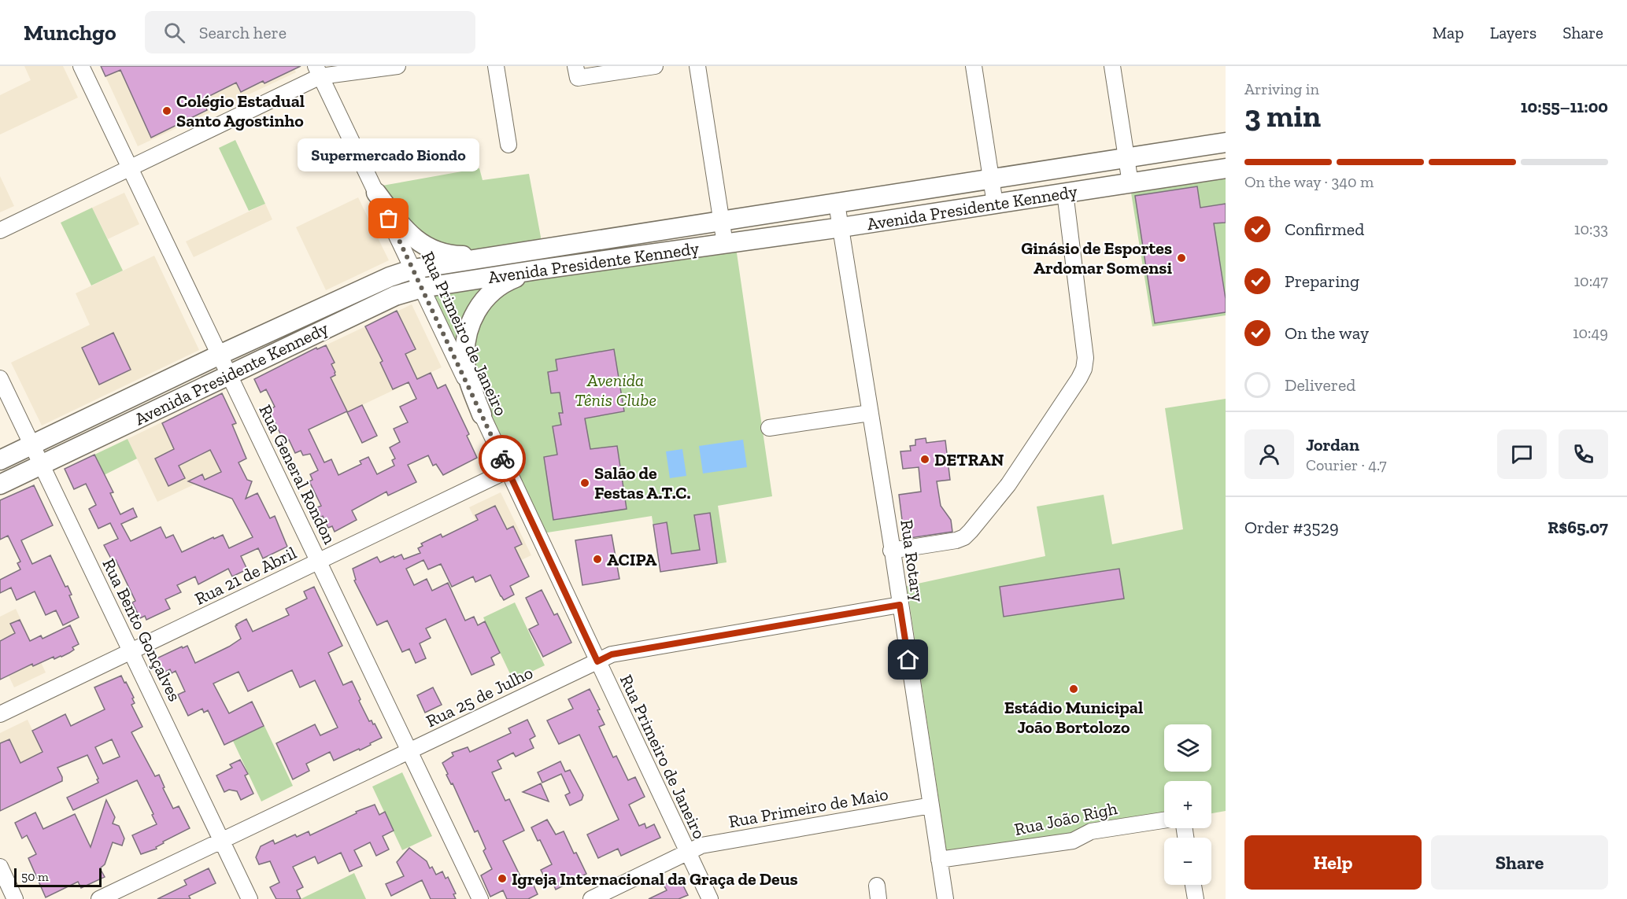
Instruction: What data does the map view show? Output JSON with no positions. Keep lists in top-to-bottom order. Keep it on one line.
{"streets":{"main road":["Avenida Presidente Kennedy"],"street":["Rua Primeiro de Janeiro","Rua General Rondon","Rua Rotary","Rua 21 de Abril","Rua Bento Gonçalves","Rua 25 de Julho","Rua Primeiro de Maio","Rua João Righ"]},"crossings":[["Avenida Presidente Kennedy","Rua Primeiro de Janeiro"],["Avenida Presidente Kennedy","Rua General Rondon"],["Avenida Presidente Kennedy","Rua Rotary"],["Avenida Presidente Kennedy","Rua Bento Gonçalves"],["Rua Primeiro de Janeiro","Rua 21 de Abril"],["Rua Primeiro de Janeiro","Rua 25 de Julho"],["Rua Primeiro de Janeiro","Rua Primeiro de Maio"],["Rua General Rondon","Rua 21 de Abril"],["Rua General Rondon","Rua 25 de Julho"],["Rua Rotary","Rua 25 de Julho"],["Rua Rotary","Rua Primeiro de Maio"],["Rua Rotary","Rua João Righ"],["Rua 21 de Abril","Rua Bento Gonçalves"],["Rua Bento Gonçalves","Rua 25 de Julho"]],"parks":["Avenida Tênis Clube"],"places":["Colégio Estadual Santo Agostinho","Supermercado Biondo","Ginásio de Esportes Ardomar Somensi","DETRAN","Salão de Festas A.T.C.","ACIPA","Estádio Municipal João Bortolozo","Igreja Internacional da Graça de Deus"],"scale_bar":"50 m","page":{"header":"Munchgo","search":"Search here","nav":["Map","Layers","Share"],"heading":["3 min","Arriving in","10:55–11:00"],"panel":["Jordan","Courier · 4.7","Order #3529","R$65.07"],"bubble":"Supermercado Biondo","bar":"On the way · 340 m","list":[["Confirmed","10:33"],["Preparing","10:47"],["On the way","10:49"],"Delivered"],"map_buttons":["+","−"],"buttons":["Help","Share"],"scale":"50 m"}}
